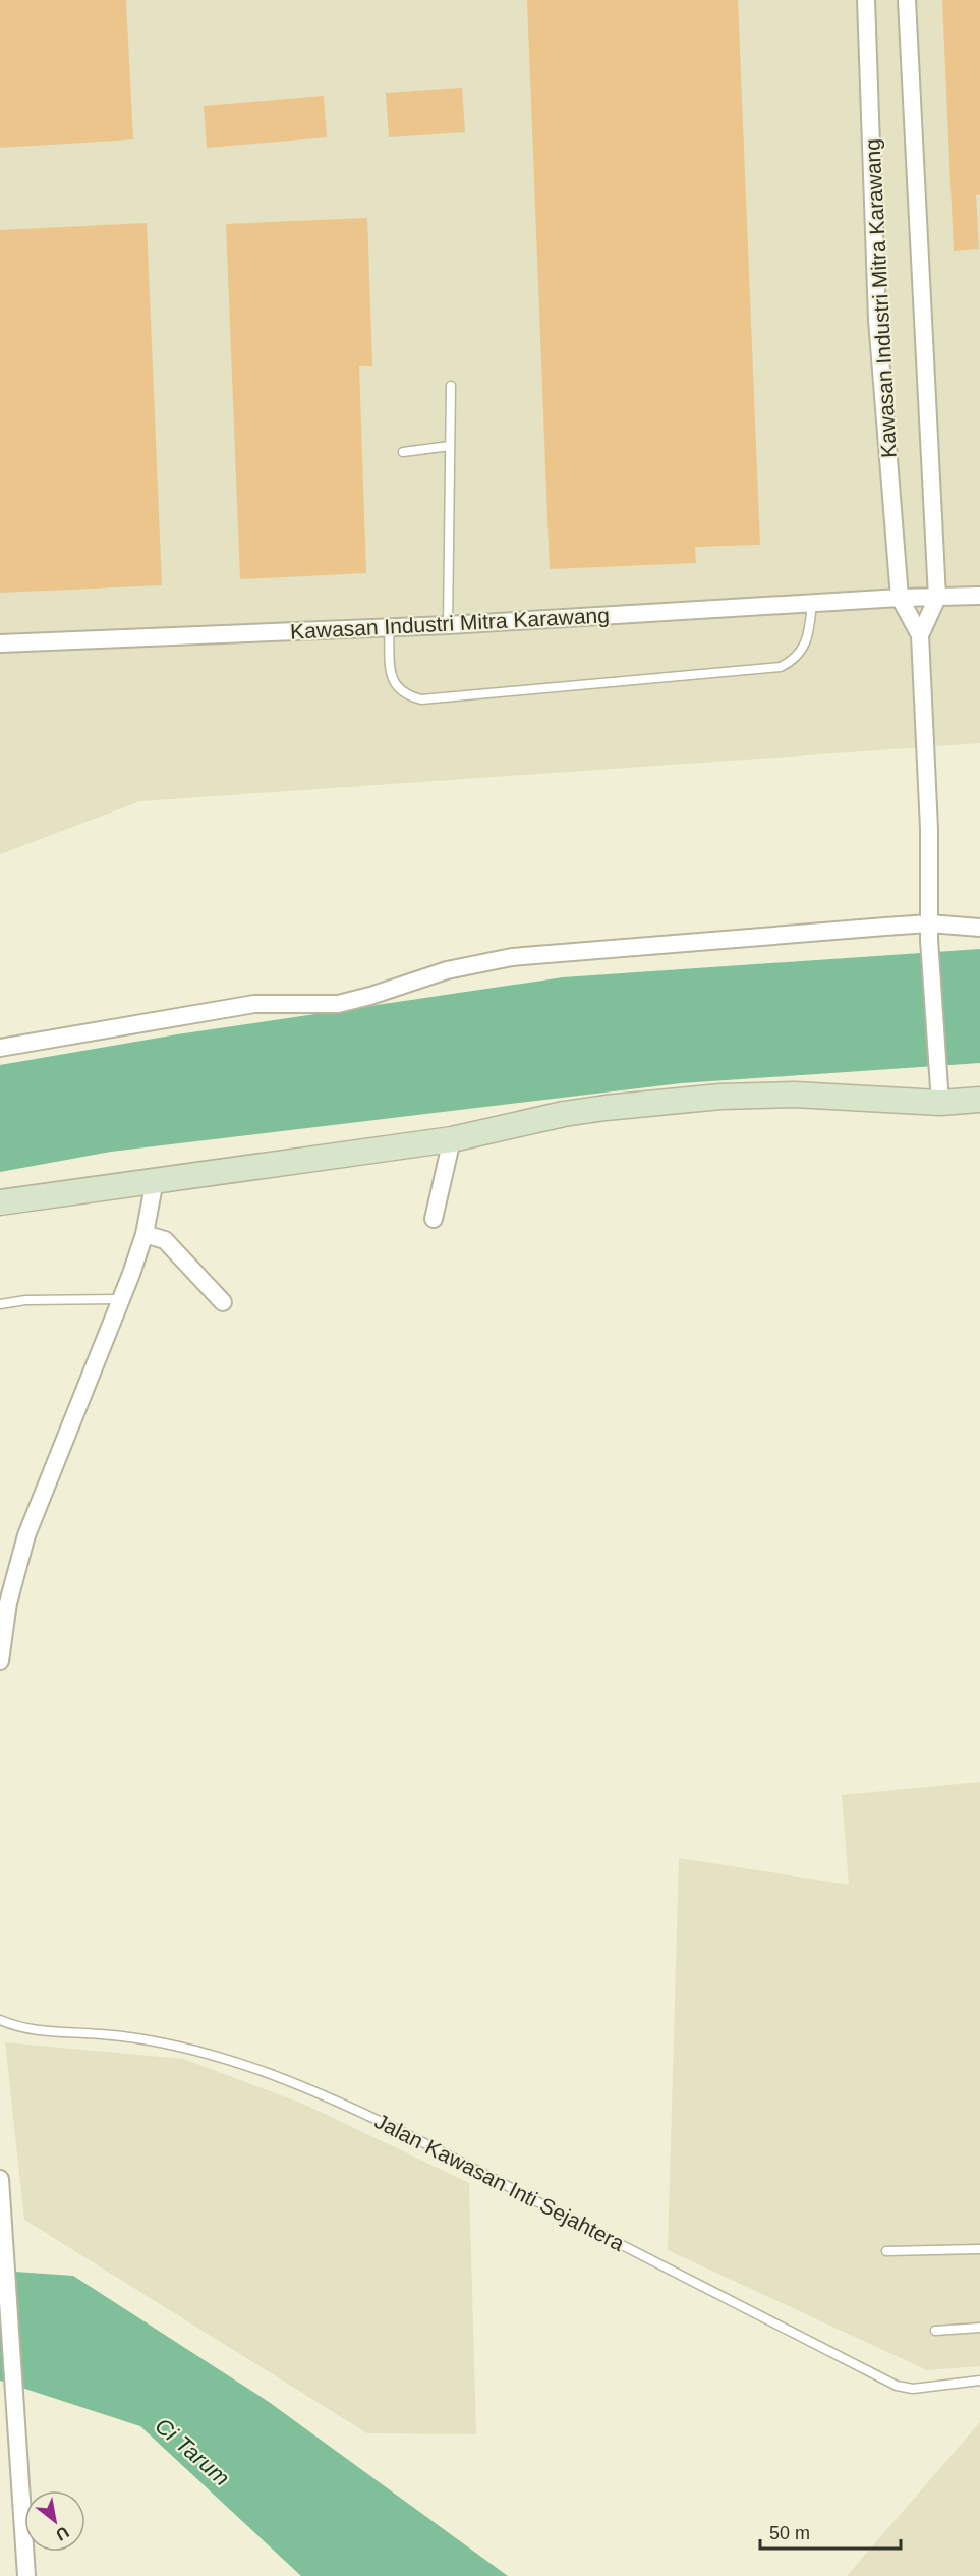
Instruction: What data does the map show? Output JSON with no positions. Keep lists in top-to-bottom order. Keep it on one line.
{"streets":{"street":["Kawasan Industri Mitra Karawang"],"lane":["Jalan Kawasan Inti Sejahtera"]},"water":["Ci Tarum"],"scale_bar":"50 m","north":"bottom right"}
